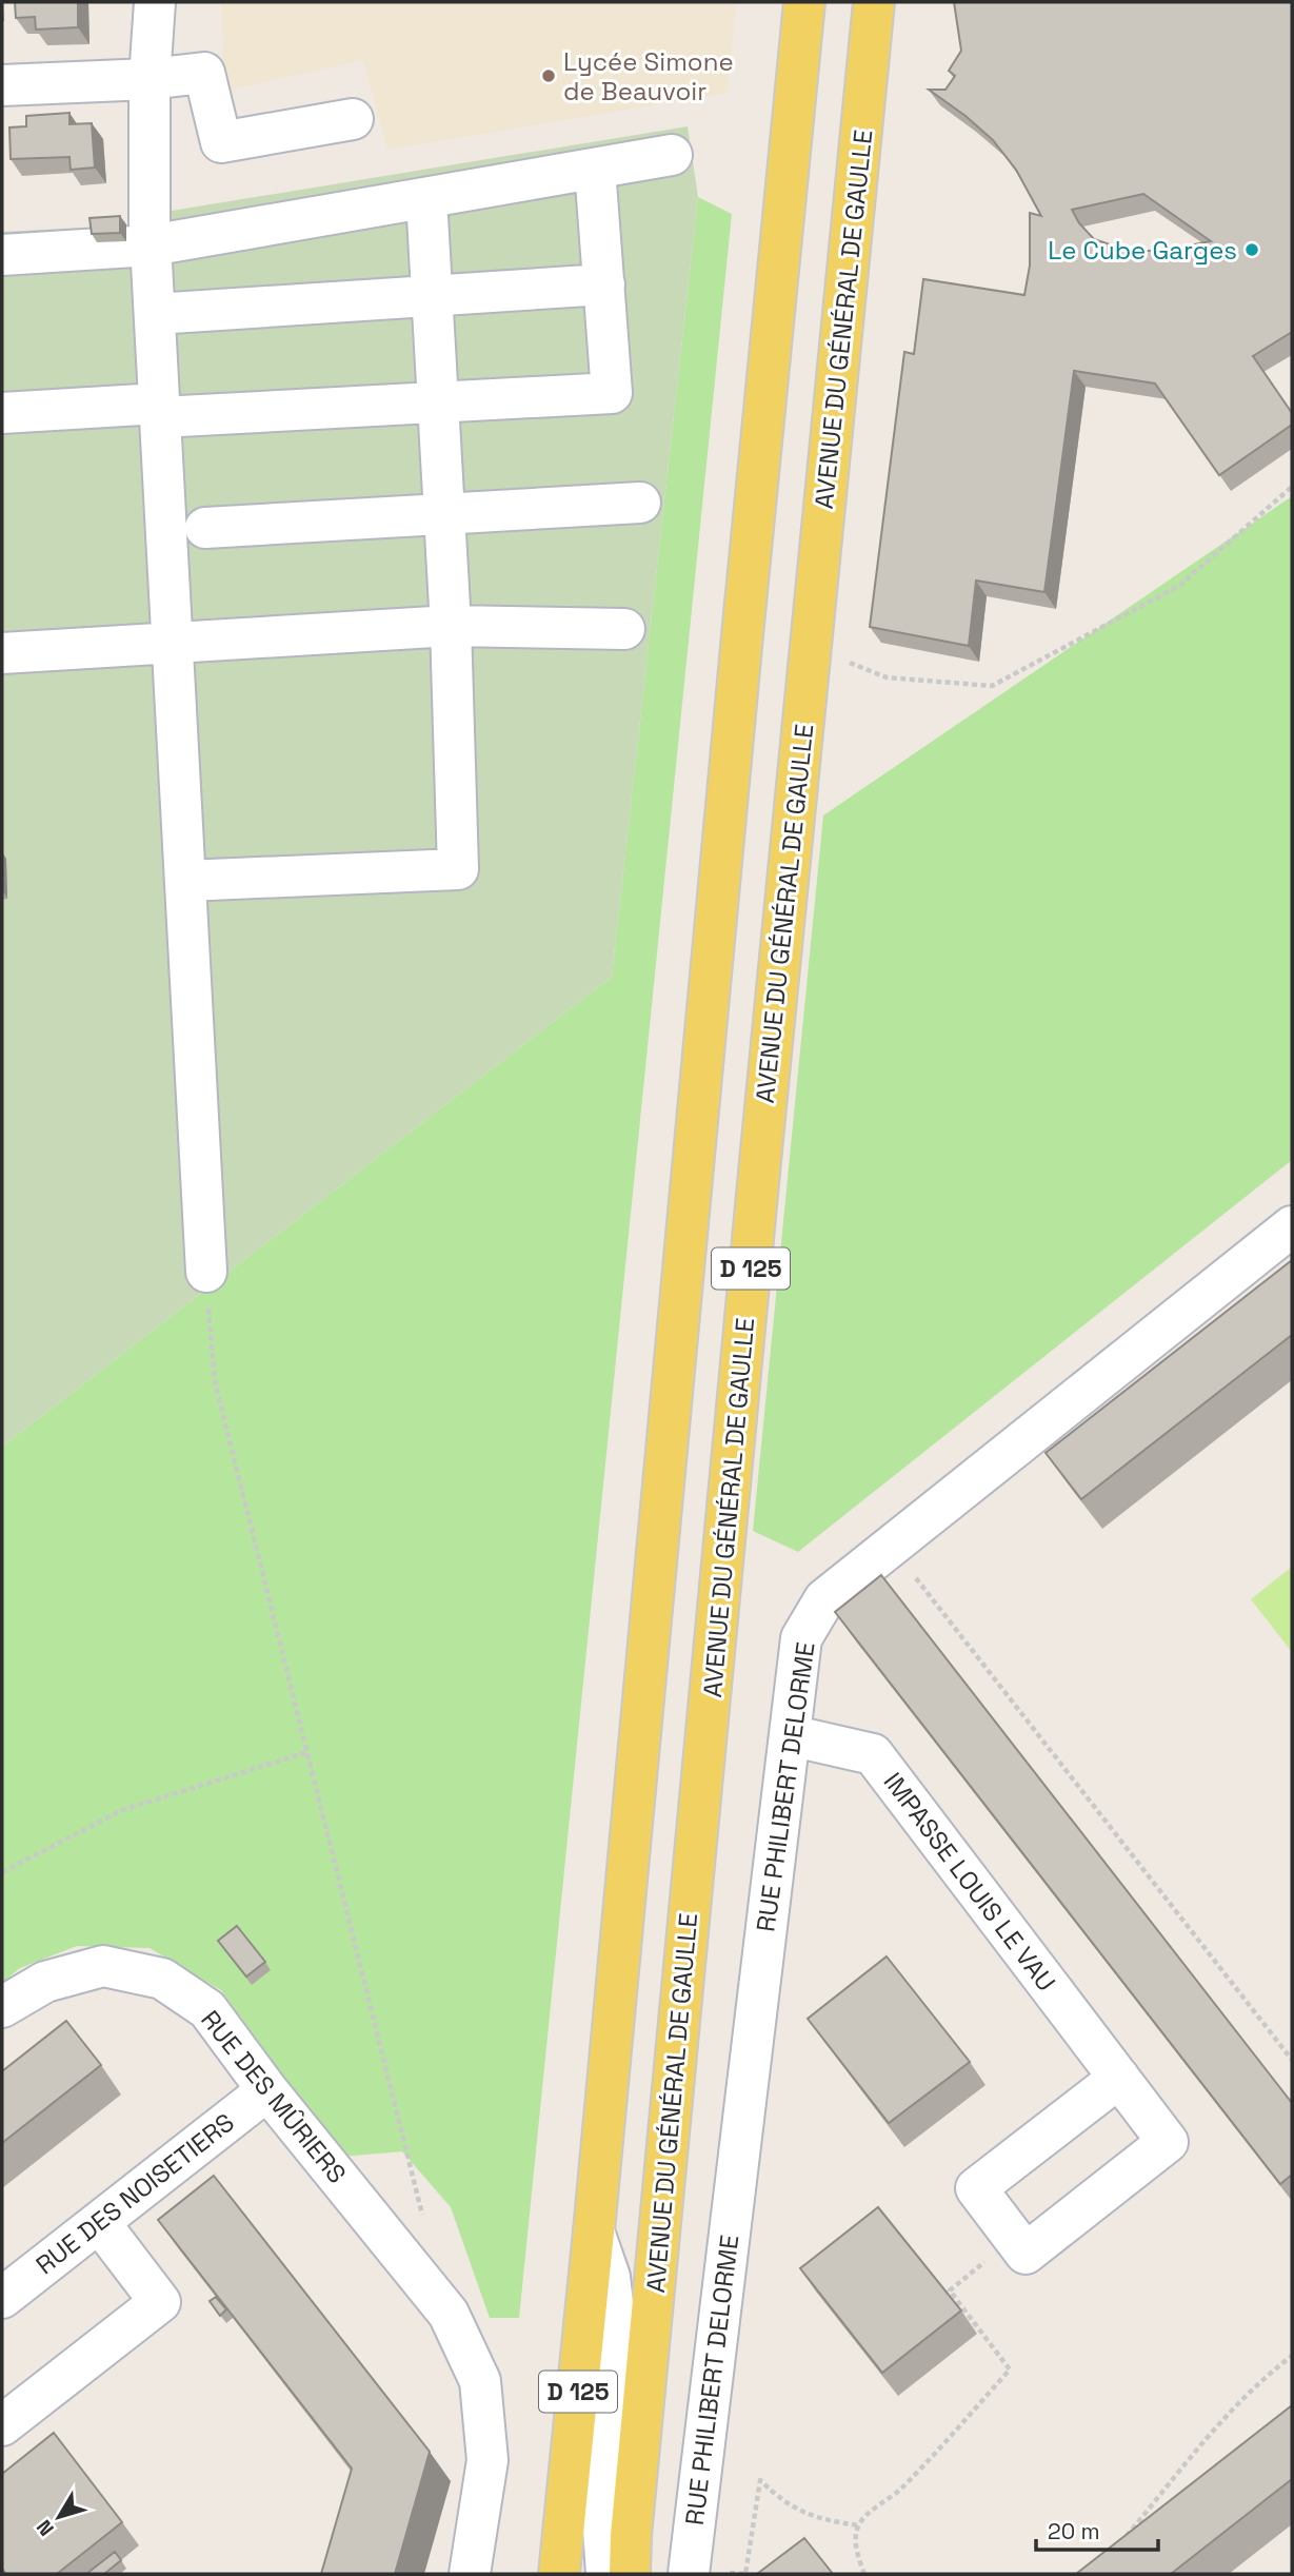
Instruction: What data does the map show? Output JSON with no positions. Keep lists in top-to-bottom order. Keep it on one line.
{"streets":{"main road":["AVENUE DU GÉNÉRAL DE GAULLE","D 125"],"street":["RUE PHILIBERT DELORME","IMPASSE LOUIS LE VAU","RUE DES MÛRIERS","RUE DES NOISETIERS"]},"crossings":[["RUE PHILIBERT DELORME","IMPASSE LOUIS LE VAU"],["RUE DES MÛRIERS","RUE DES NOISETIERS"]],"places":["Lycée Simone de Beauvoir","Le Cube Garges"],"scale_bar":"20 m","north":"bottom left"}
